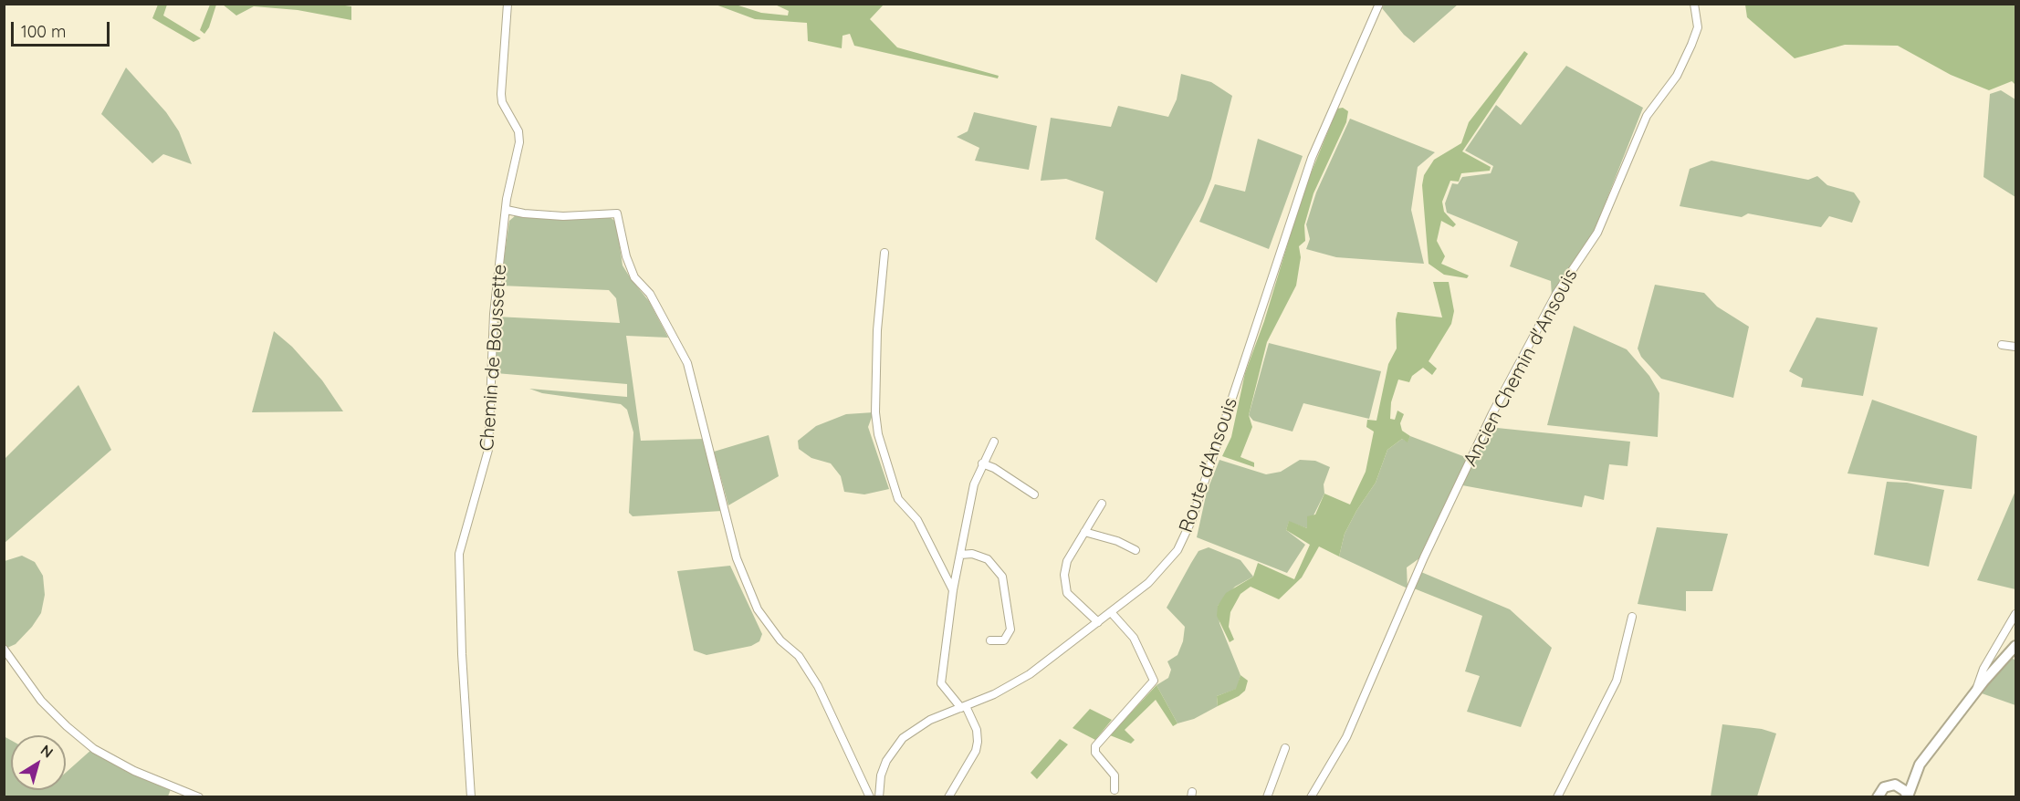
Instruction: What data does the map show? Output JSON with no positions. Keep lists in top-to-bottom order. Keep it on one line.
{"streets":{"street":["Chemin de Boussette","Ancien Chemin d'Ansouis","Route d'Ansouis"]},"scale_bar":"100 m","north":"top right"}
